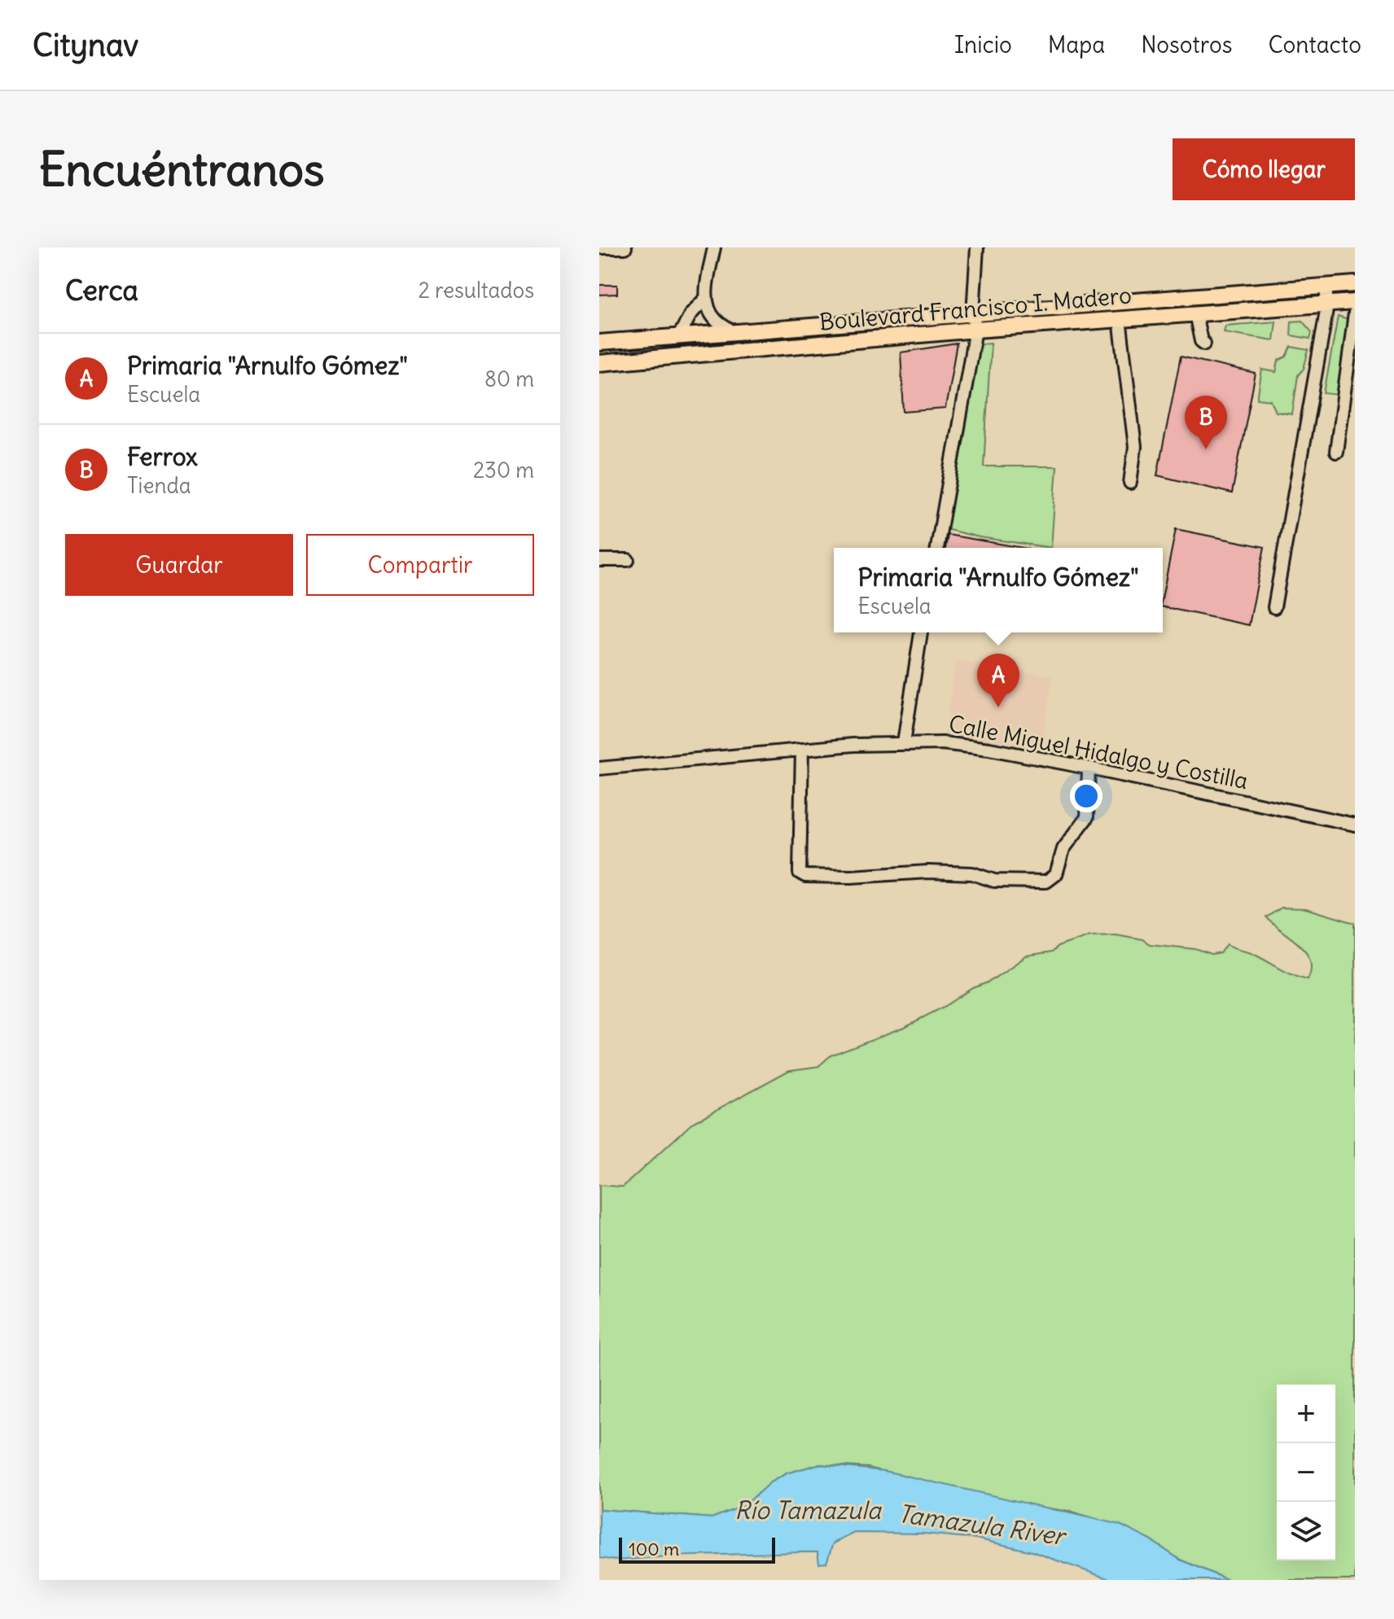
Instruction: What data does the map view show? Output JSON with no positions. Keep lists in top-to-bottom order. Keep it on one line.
{"streets":{"main road":["Boulevard Francisco I. Madero"],"street":["Calle Miguel Hidalgo y Costilla"]},"water":["Río Tamazula","Tamazula River"],"scale_bar":"100 m","page":{"header":"Citynav","nav":["Inicio","Mapa","Nosotros","Contacto"],"buttons":["Cómo llegar",["Guardar","Compartir"]],"title":"Encuéntranos","heading":["Cerca","2 resultados"],"list":[{"mark":"A","name":"Primaria \"Arnulfo Gómez\"","note":"Escuela","value":"80 m"},{"mark":"B","name":"Ferrox","note":"Tienda","value":"230 m"}],"pins":["B","A"],"popup":["Primaria \"Arnulfo Gómez\"","Escuela"],"map_buttons":["+","−"],"scale":"100 m"}}
